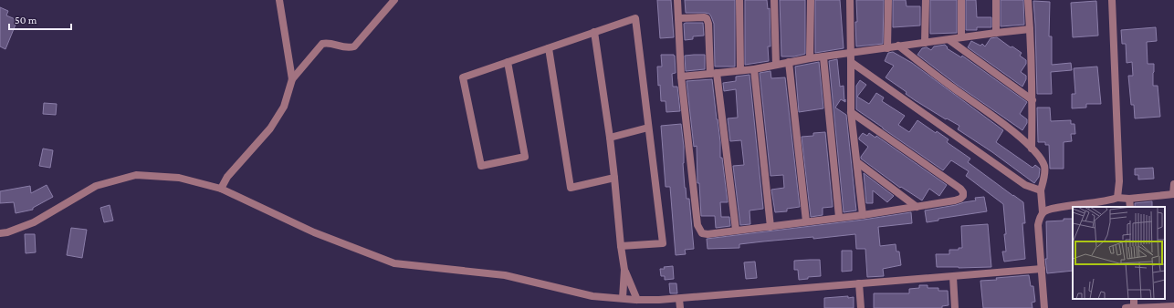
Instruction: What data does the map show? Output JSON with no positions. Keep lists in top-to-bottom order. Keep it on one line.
{"scale_bar":"50 m"}
